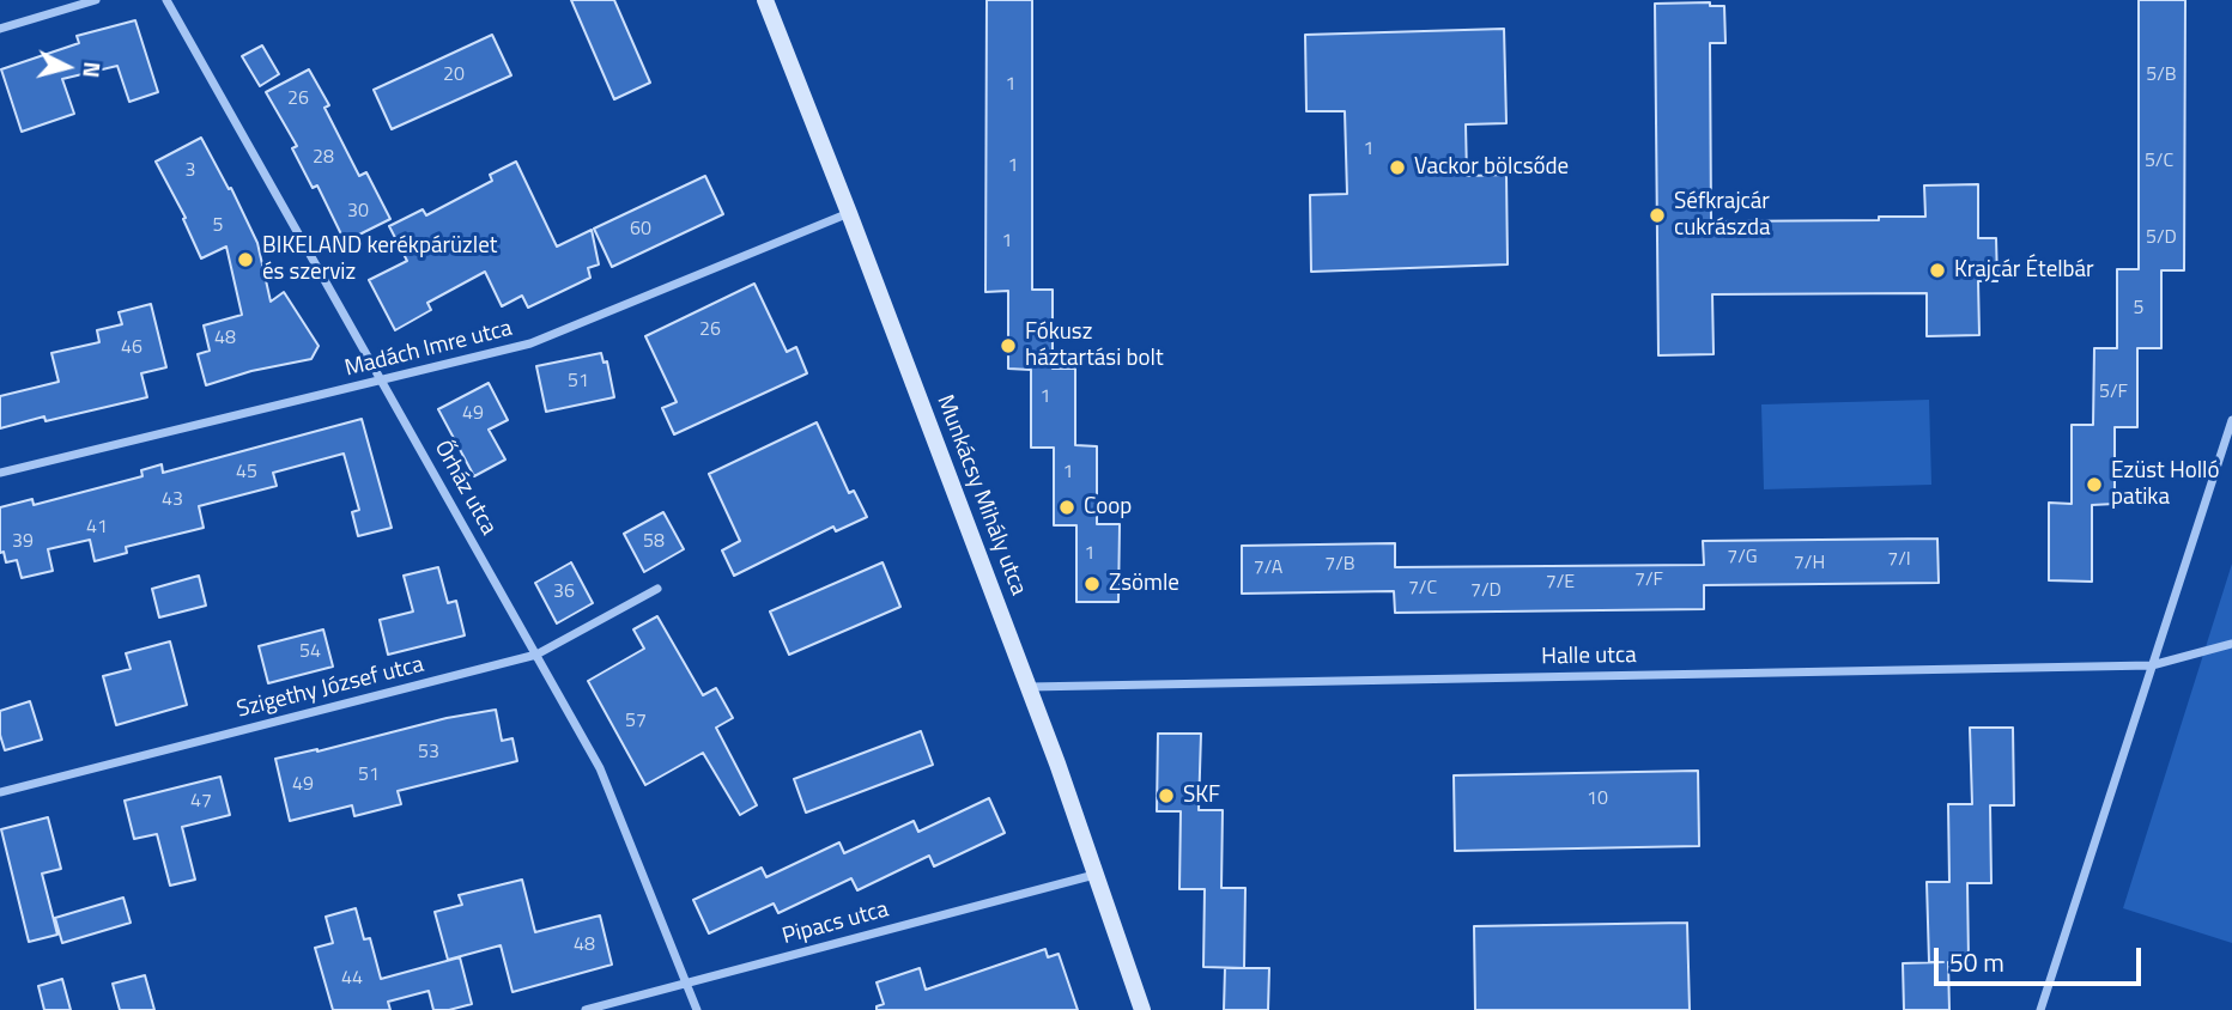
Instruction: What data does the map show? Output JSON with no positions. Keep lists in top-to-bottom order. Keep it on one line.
{"streets":{"street":["Madách Imre utca","Őrház utca","Munkácsy Mihály utca","Halle utca","Szigethy József utca","Pipacs utca"]},"crossings":[["Madách Imre utca","Őrház utca"],["Madách Imre utca","Munkácsy Mihály utca"],["Őrház utca","Szigethy József utca"],["Őrház utca","Pipacs utca"],["Munkácsy Mihály utca","Halle utca"],["Munkácsy Mihály utca","Pipacs utca"]],"places":["Vackor bölcsőde","Séfkrajcár cukrászda","BIKELAND kerékpárüzlet és szerviz","Krajcár Ételbár","Fókusz háztartási bolt","Ezüst Holló patika","Coop","Zsömle","SKF"],"house_numbers":["20","5/B","1","26","1","28","5/C","1","3","30","5","60","5/D","1","5","26","48","46","51","5/F","1","49","45","1","43","41","39","58","1","7/G","7/I","7/H","7/B","7/A","7/F","7/E","7/C","7/D","36","54","57","53","51","49","10","47","48","44"],"scale_bar":"50 m","north":"right"}
